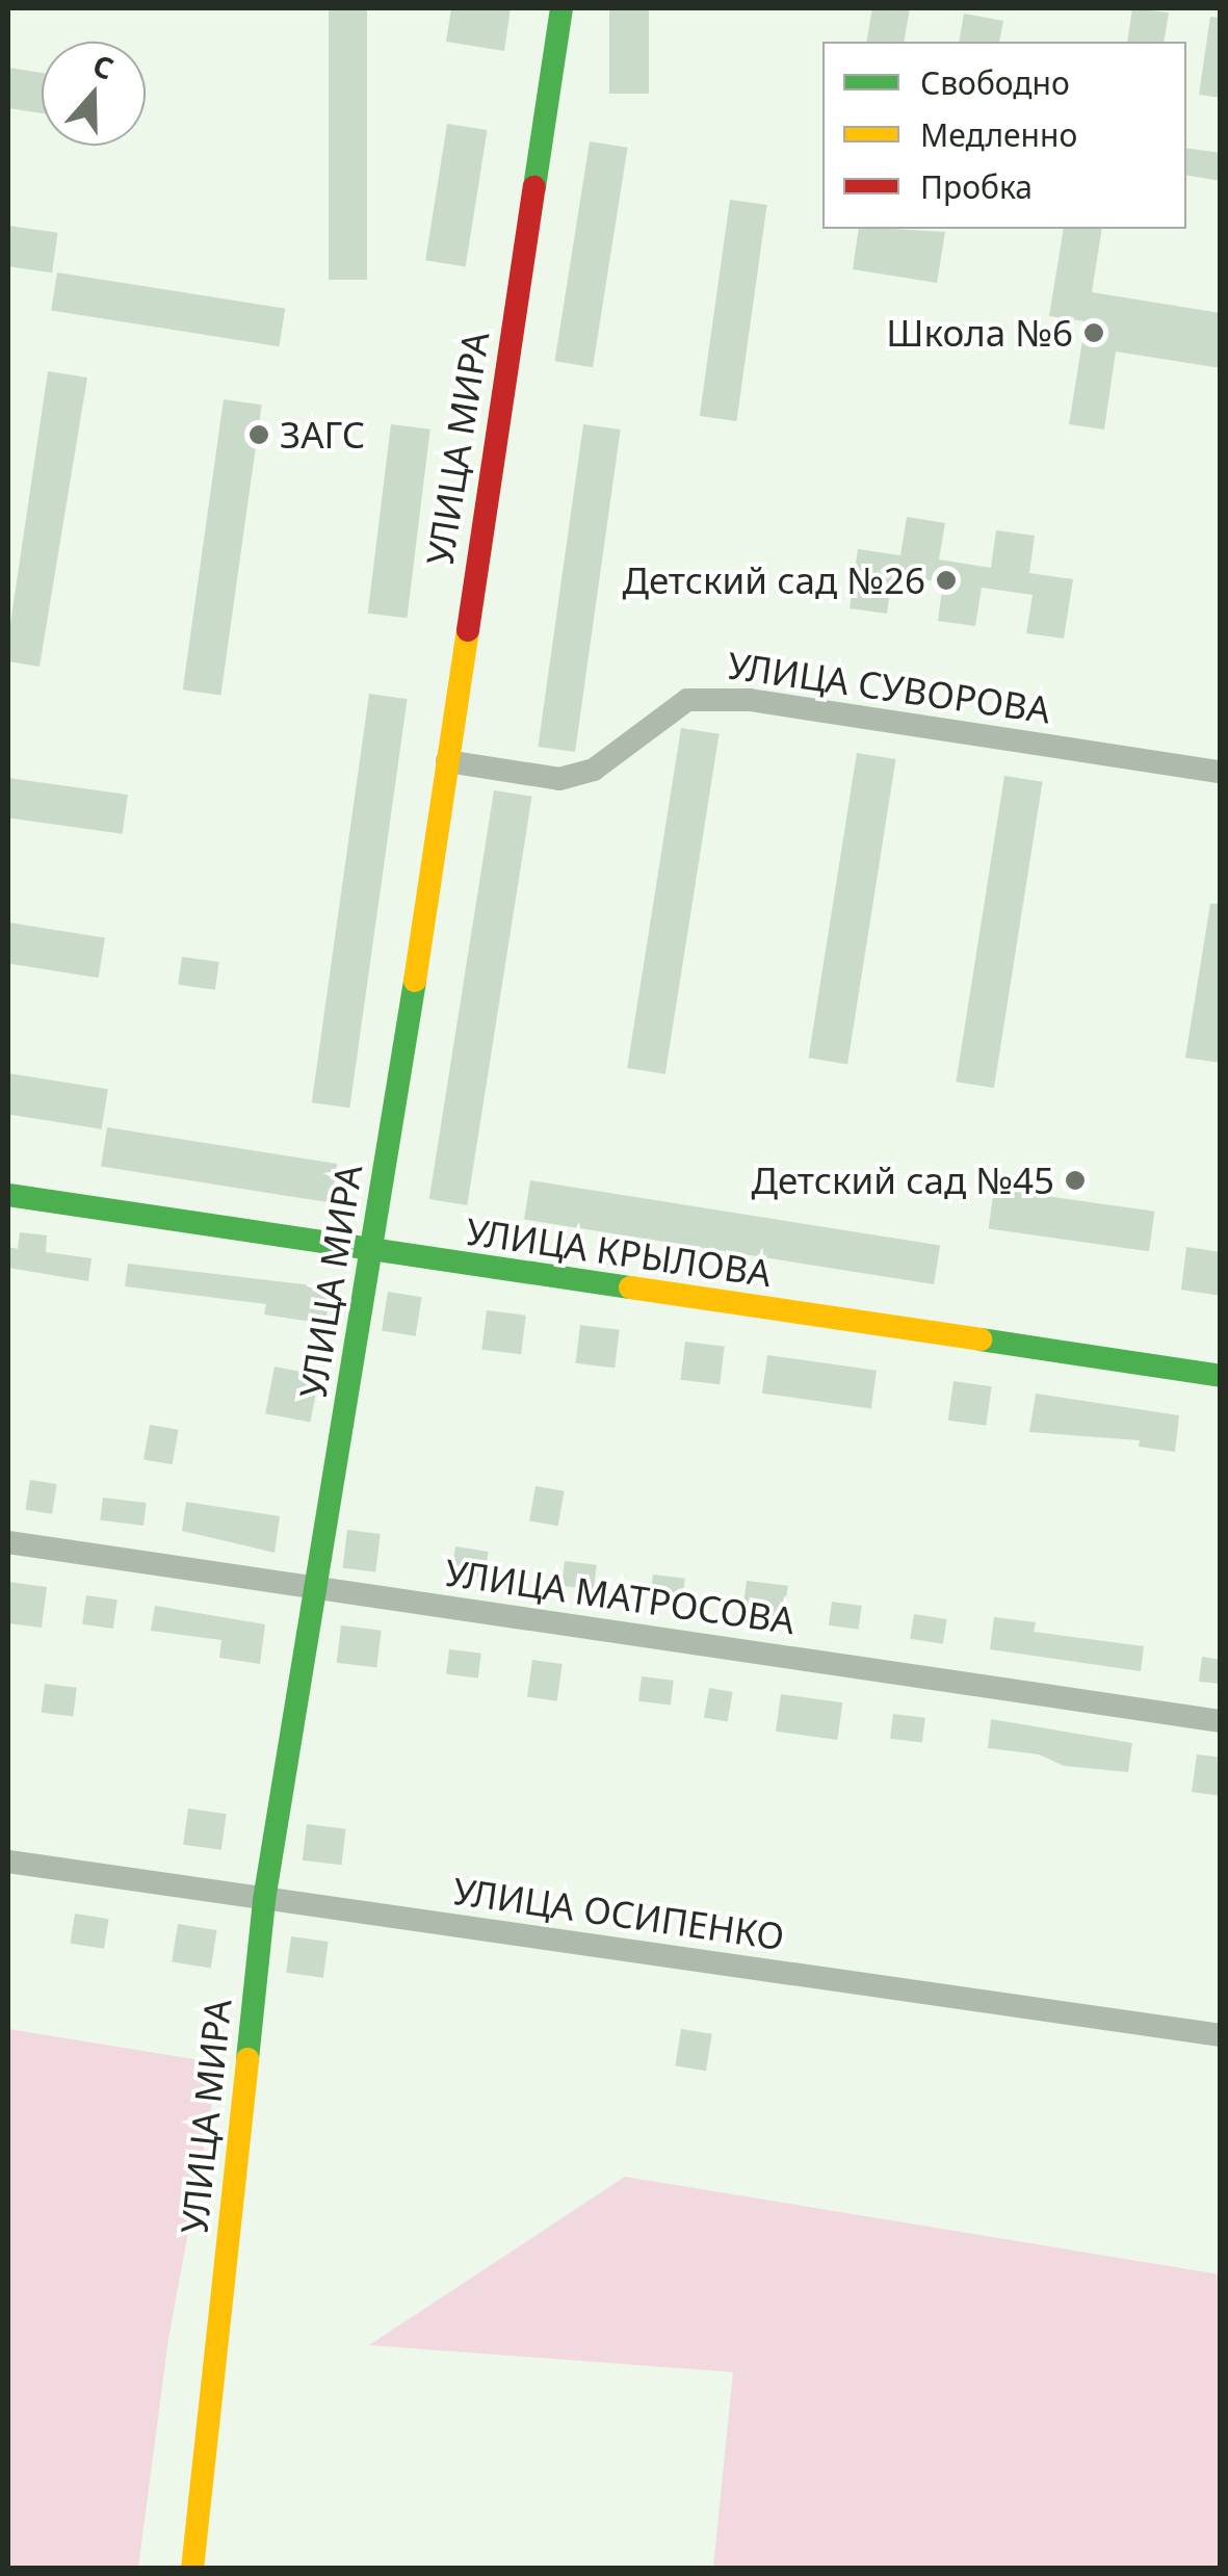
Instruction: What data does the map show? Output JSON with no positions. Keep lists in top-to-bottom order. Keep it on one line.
{"streets":{"street":["УЛИЦА МИРА","УЛИЦА СУВОРОВА","УЛИЦА КРЫЛОВА","УЛИЦА МАТРОСОВА","УЛИЦА ОСИПЕНКО"]},"crossings":[["УЛИЦА МИРА","УЛИЦА СУВОРОВА"],["УЛИЦА МИРА","УЛИЦА КРЫЛОВА"],["УЛИЦА МИРА","УЛИЦА МАТРОСОВА"],["УЛИЦА МИРА","УЛИЦА ОСИПЕНКО"]],"places":["Школа №6","ЗАГС","Детский сад №26","Детский сад №45"],"legend":["Свободно","Медленно","Пробка"],"north":"top"}
